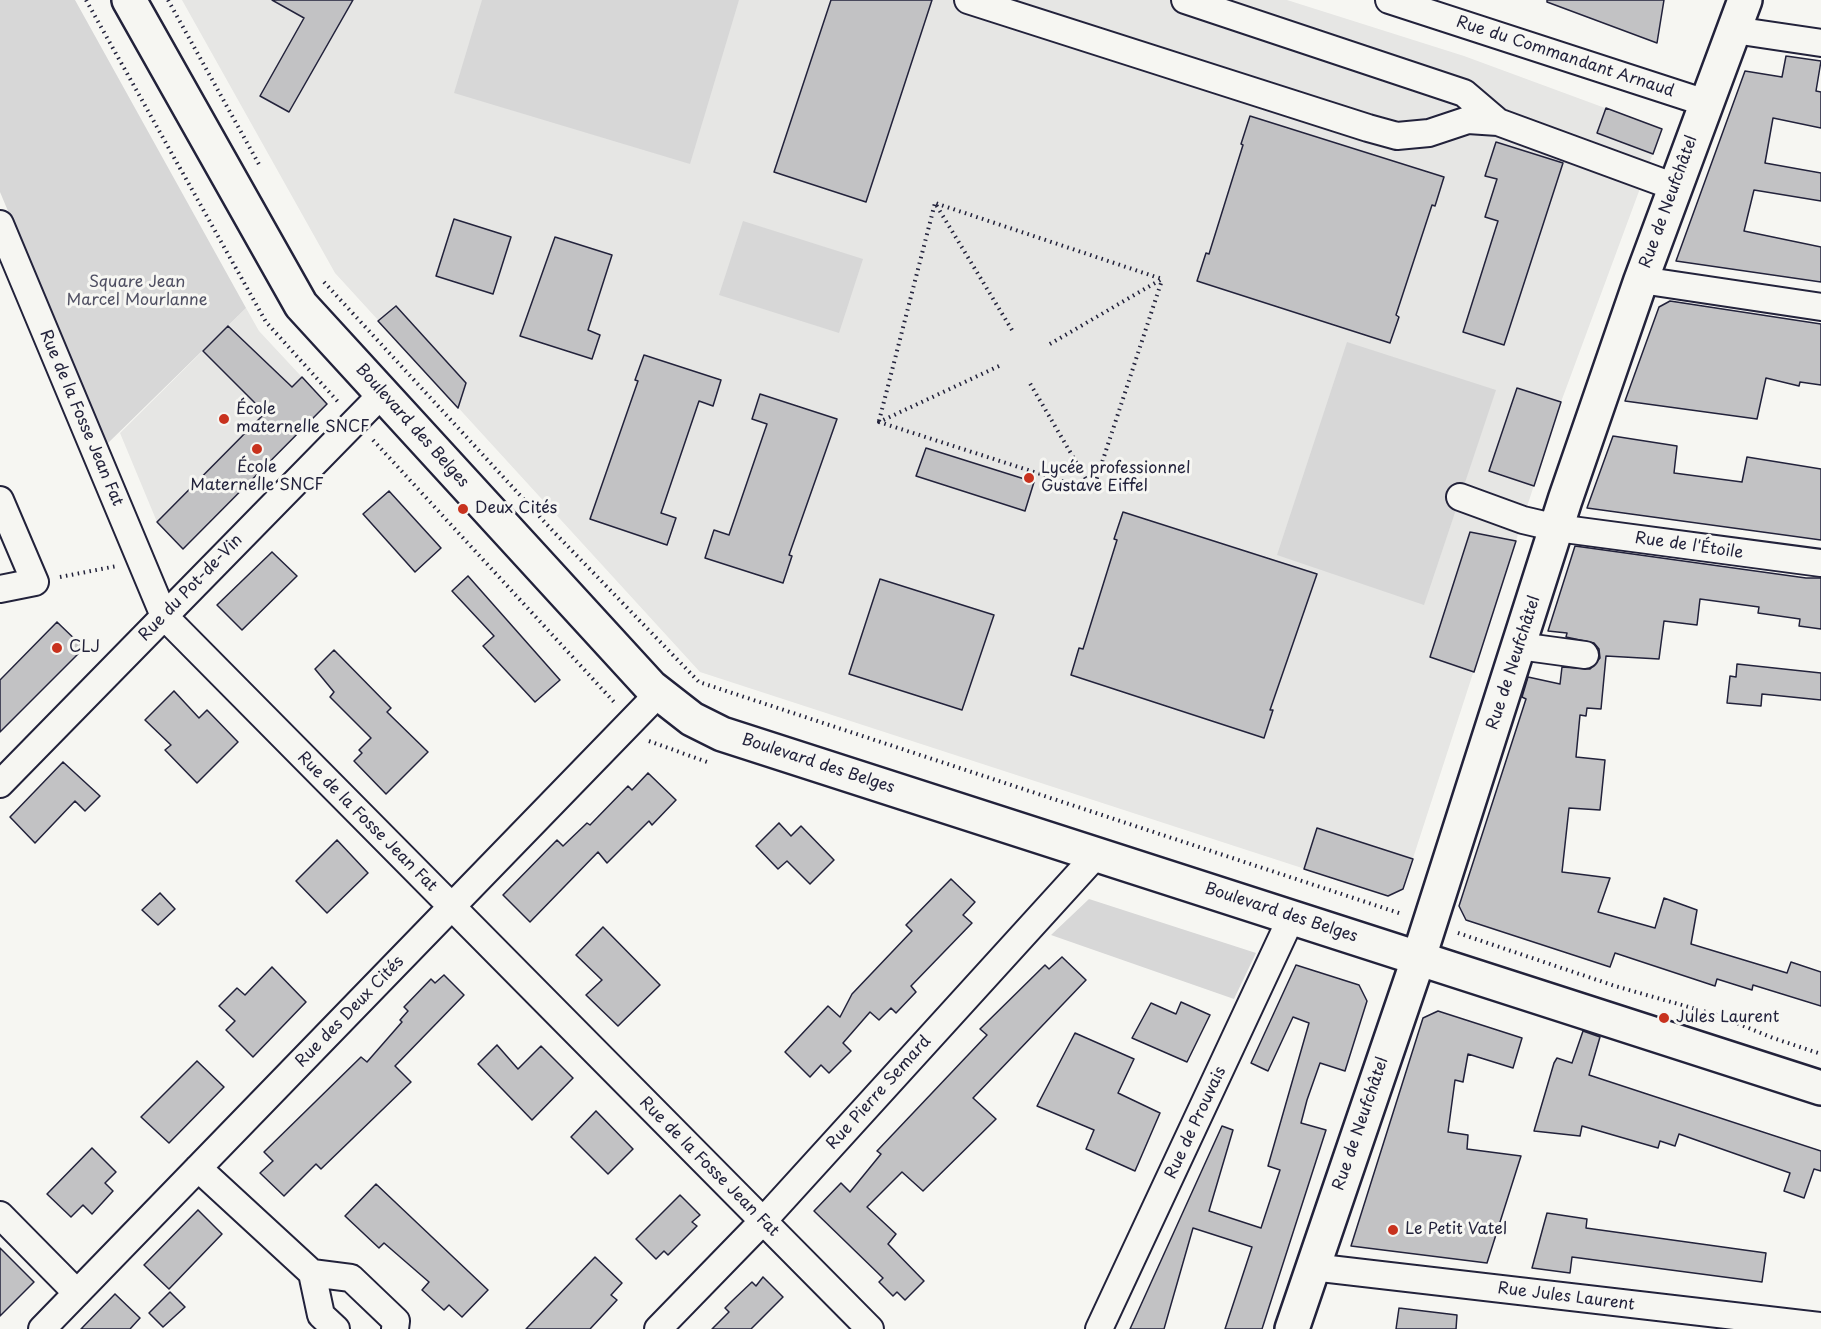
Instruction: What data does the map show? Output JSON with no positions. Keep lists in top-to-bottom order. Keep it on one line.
{"streets":{"main road":["Rue de Neufchâtel","Boulevard des Belges"],"street":["Rue du Commandant Arnaud","Rue de la Fosse Jean Fat","Rue de l'Étoile","Rue du Pot-de-Vin","Rue des Deux Cités","Rue Pierre Semard","Rue de Prouvais","Rue Jules Laurent"]},"crossings":[["Rue du Commandant Arnaud","Rue de Neufchâtel"],["Rue de Neufchâtel","Boulevard des Belges"],["Rue de Neufchâtel","Rue de l'Étoile"],["Rue de Neufchâtel","Rue Jules Laurent"],["Rue de la Fosse Jean Fat","Rue du Pot-de-Vin"],["Rue de la Fosse Jean Fat","Rue des Deux Cités"],["Rue de la Fosse Jean Fat","Rue Pierre Semard"],["Boulevard des Belges","Rue du Pot-de-Vin"],["Boulevard des Belges","Rue des Deux Cités"],["Boulevard des Belges","Rue Pierre Semard"],["Boulevard des Belges","Rue de Prouvais"]],"parks":["Square Jean Marcel Mourlanne"],"places":["École maternelle SNCF","École Maternelle SNCF","Lycée professionnel Gustave Eiffel","Deux Cités","CLJ","Jules Laurent","Le Petit Vatel"]}
